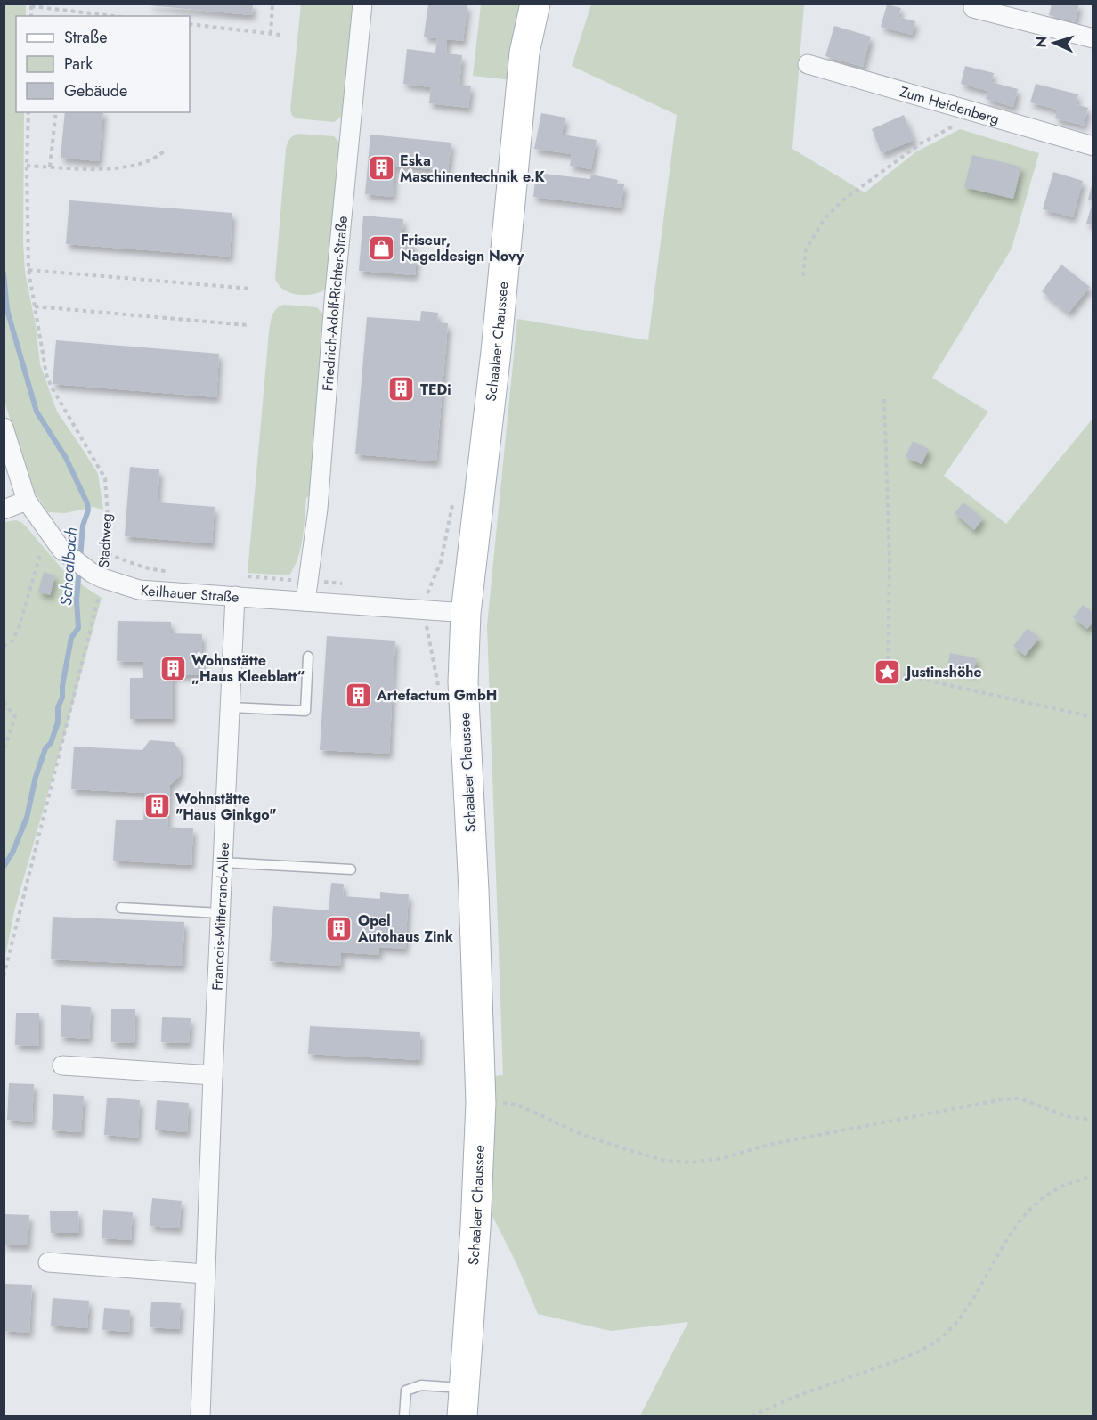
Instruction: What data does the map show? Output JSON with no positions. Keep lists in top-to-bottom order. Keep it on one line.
{"streets":{"main road":["Schaalaer Chaussee"],"street":["Zum Heidenberg","Friedrich-Adolf-Richter-Straße","Keilhauer Straße","Francois-Mitterrand-Allee"],"path":["Stadtweg"]},"crossings":[["Friedrich-Adolf-Richter-Straße","Keilhauer Straße"],["Schaalaer Chaussee","Keilhauer Straße"],["Stadtweg","Keilhauer Straße"],["Keilhauer Straße","Francois-Mitterrand-Allee"]],"water":["Schaalbach"],"places":{"building":["Eska Maschinentechnik e.K","TEDi","Wohnstätte „Haus Kleeblatt“","Artefactum GmbH","Wohnstätte \"Haus Ginkgo\"","Opel Autohaus Zink"],"shop":["Friseur, Nageldesign Novy"],"place":["Justinshöhe"]},"legend":["Straße","Park","Gebäude"],"north":"left"}
